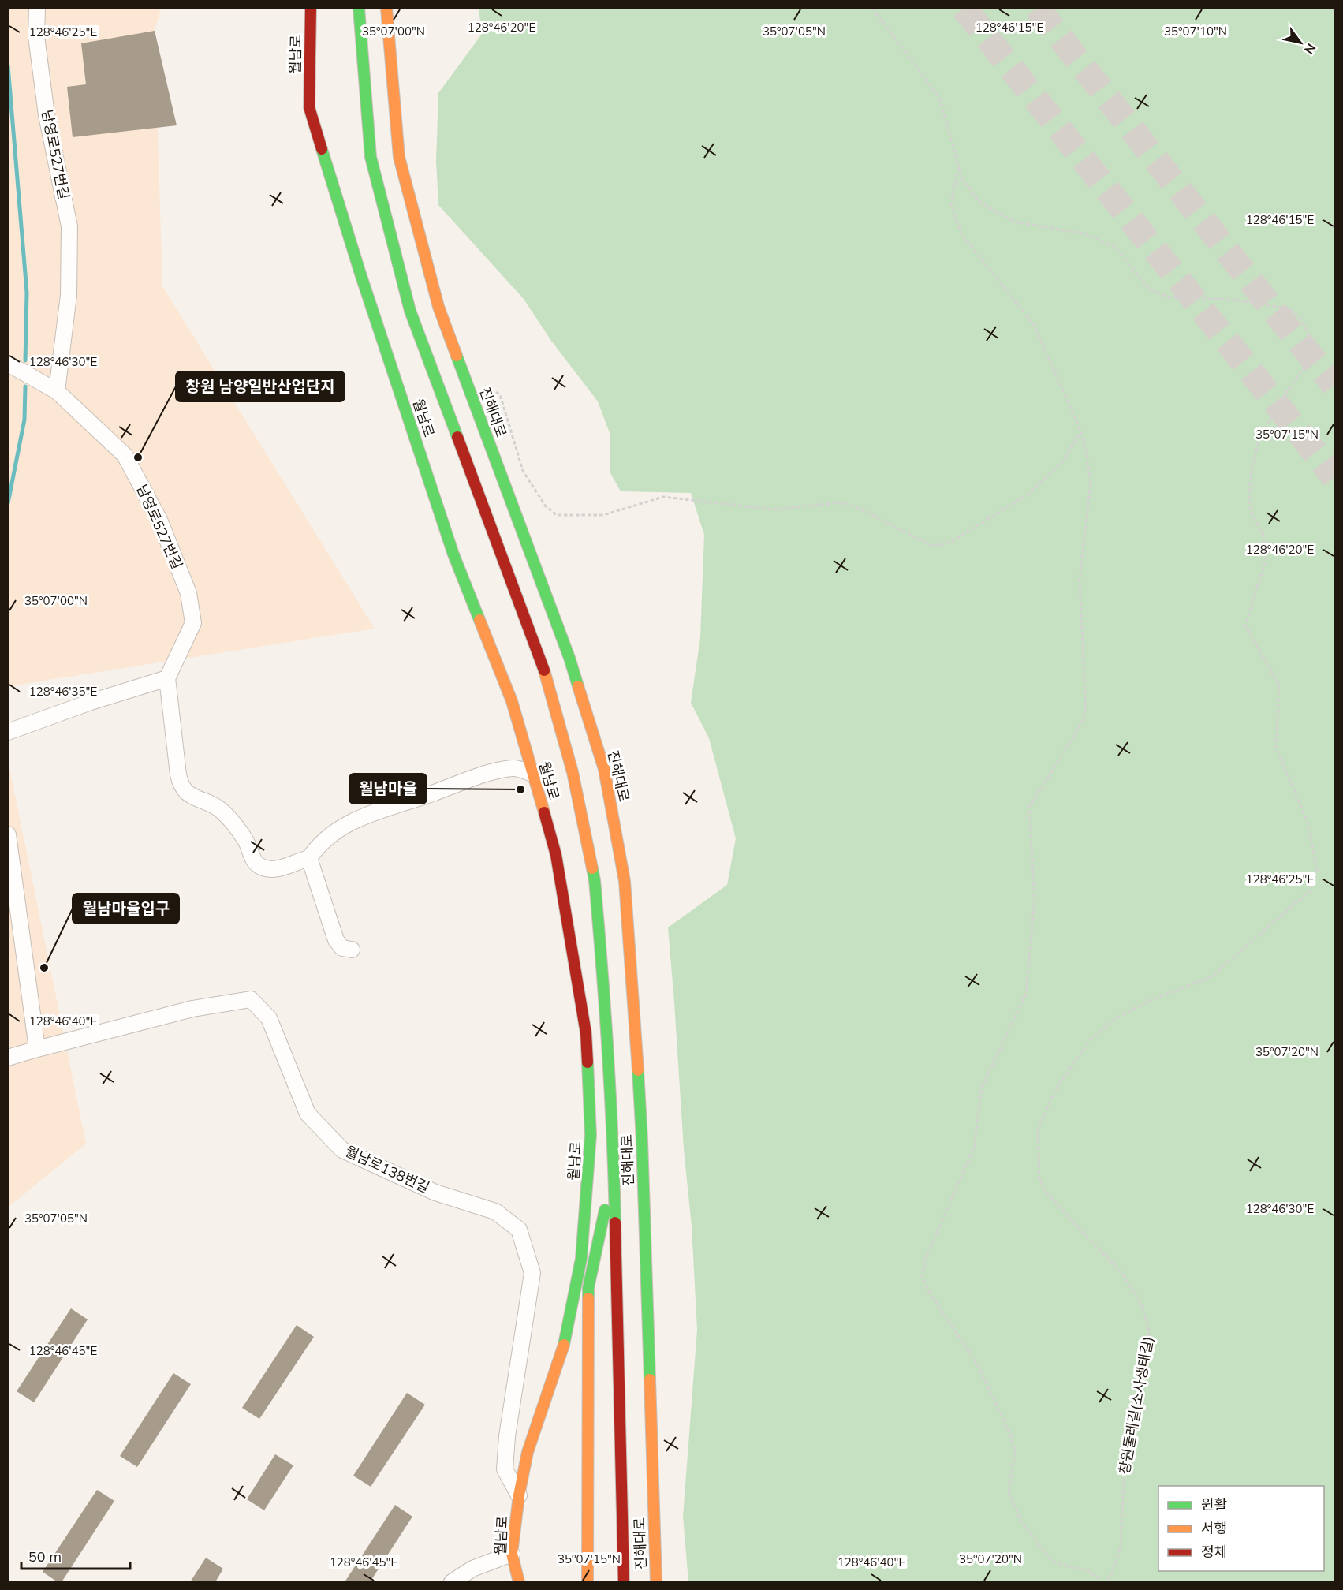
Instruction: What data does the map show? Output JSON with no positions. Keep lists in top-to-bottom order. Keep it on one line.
{"streets":{"main road":["월남로","진해대로"],"street":["남영로527번길","월남로138번길"],"path":["창원둘레길(소사생태길)"]},"crossings":[["월남로","월남로138번길"]],"places":["창원 남양일반산업단지","월남마을","월남마을입구"],"legend":["원활","서행","정체"],"scale_bar":"50 m","north":"bottom right","coordinates":["128°46'20\"E","128°46'15\"E","35°07'00\"N","35°07'05\"N","35°07'10\"N","128°46'25\"E","128°46'30\"E","35°07'15\"N","128°46'35\"E","128°46'40\"E","35°07'20\"N","128°46'45\"E"]}
